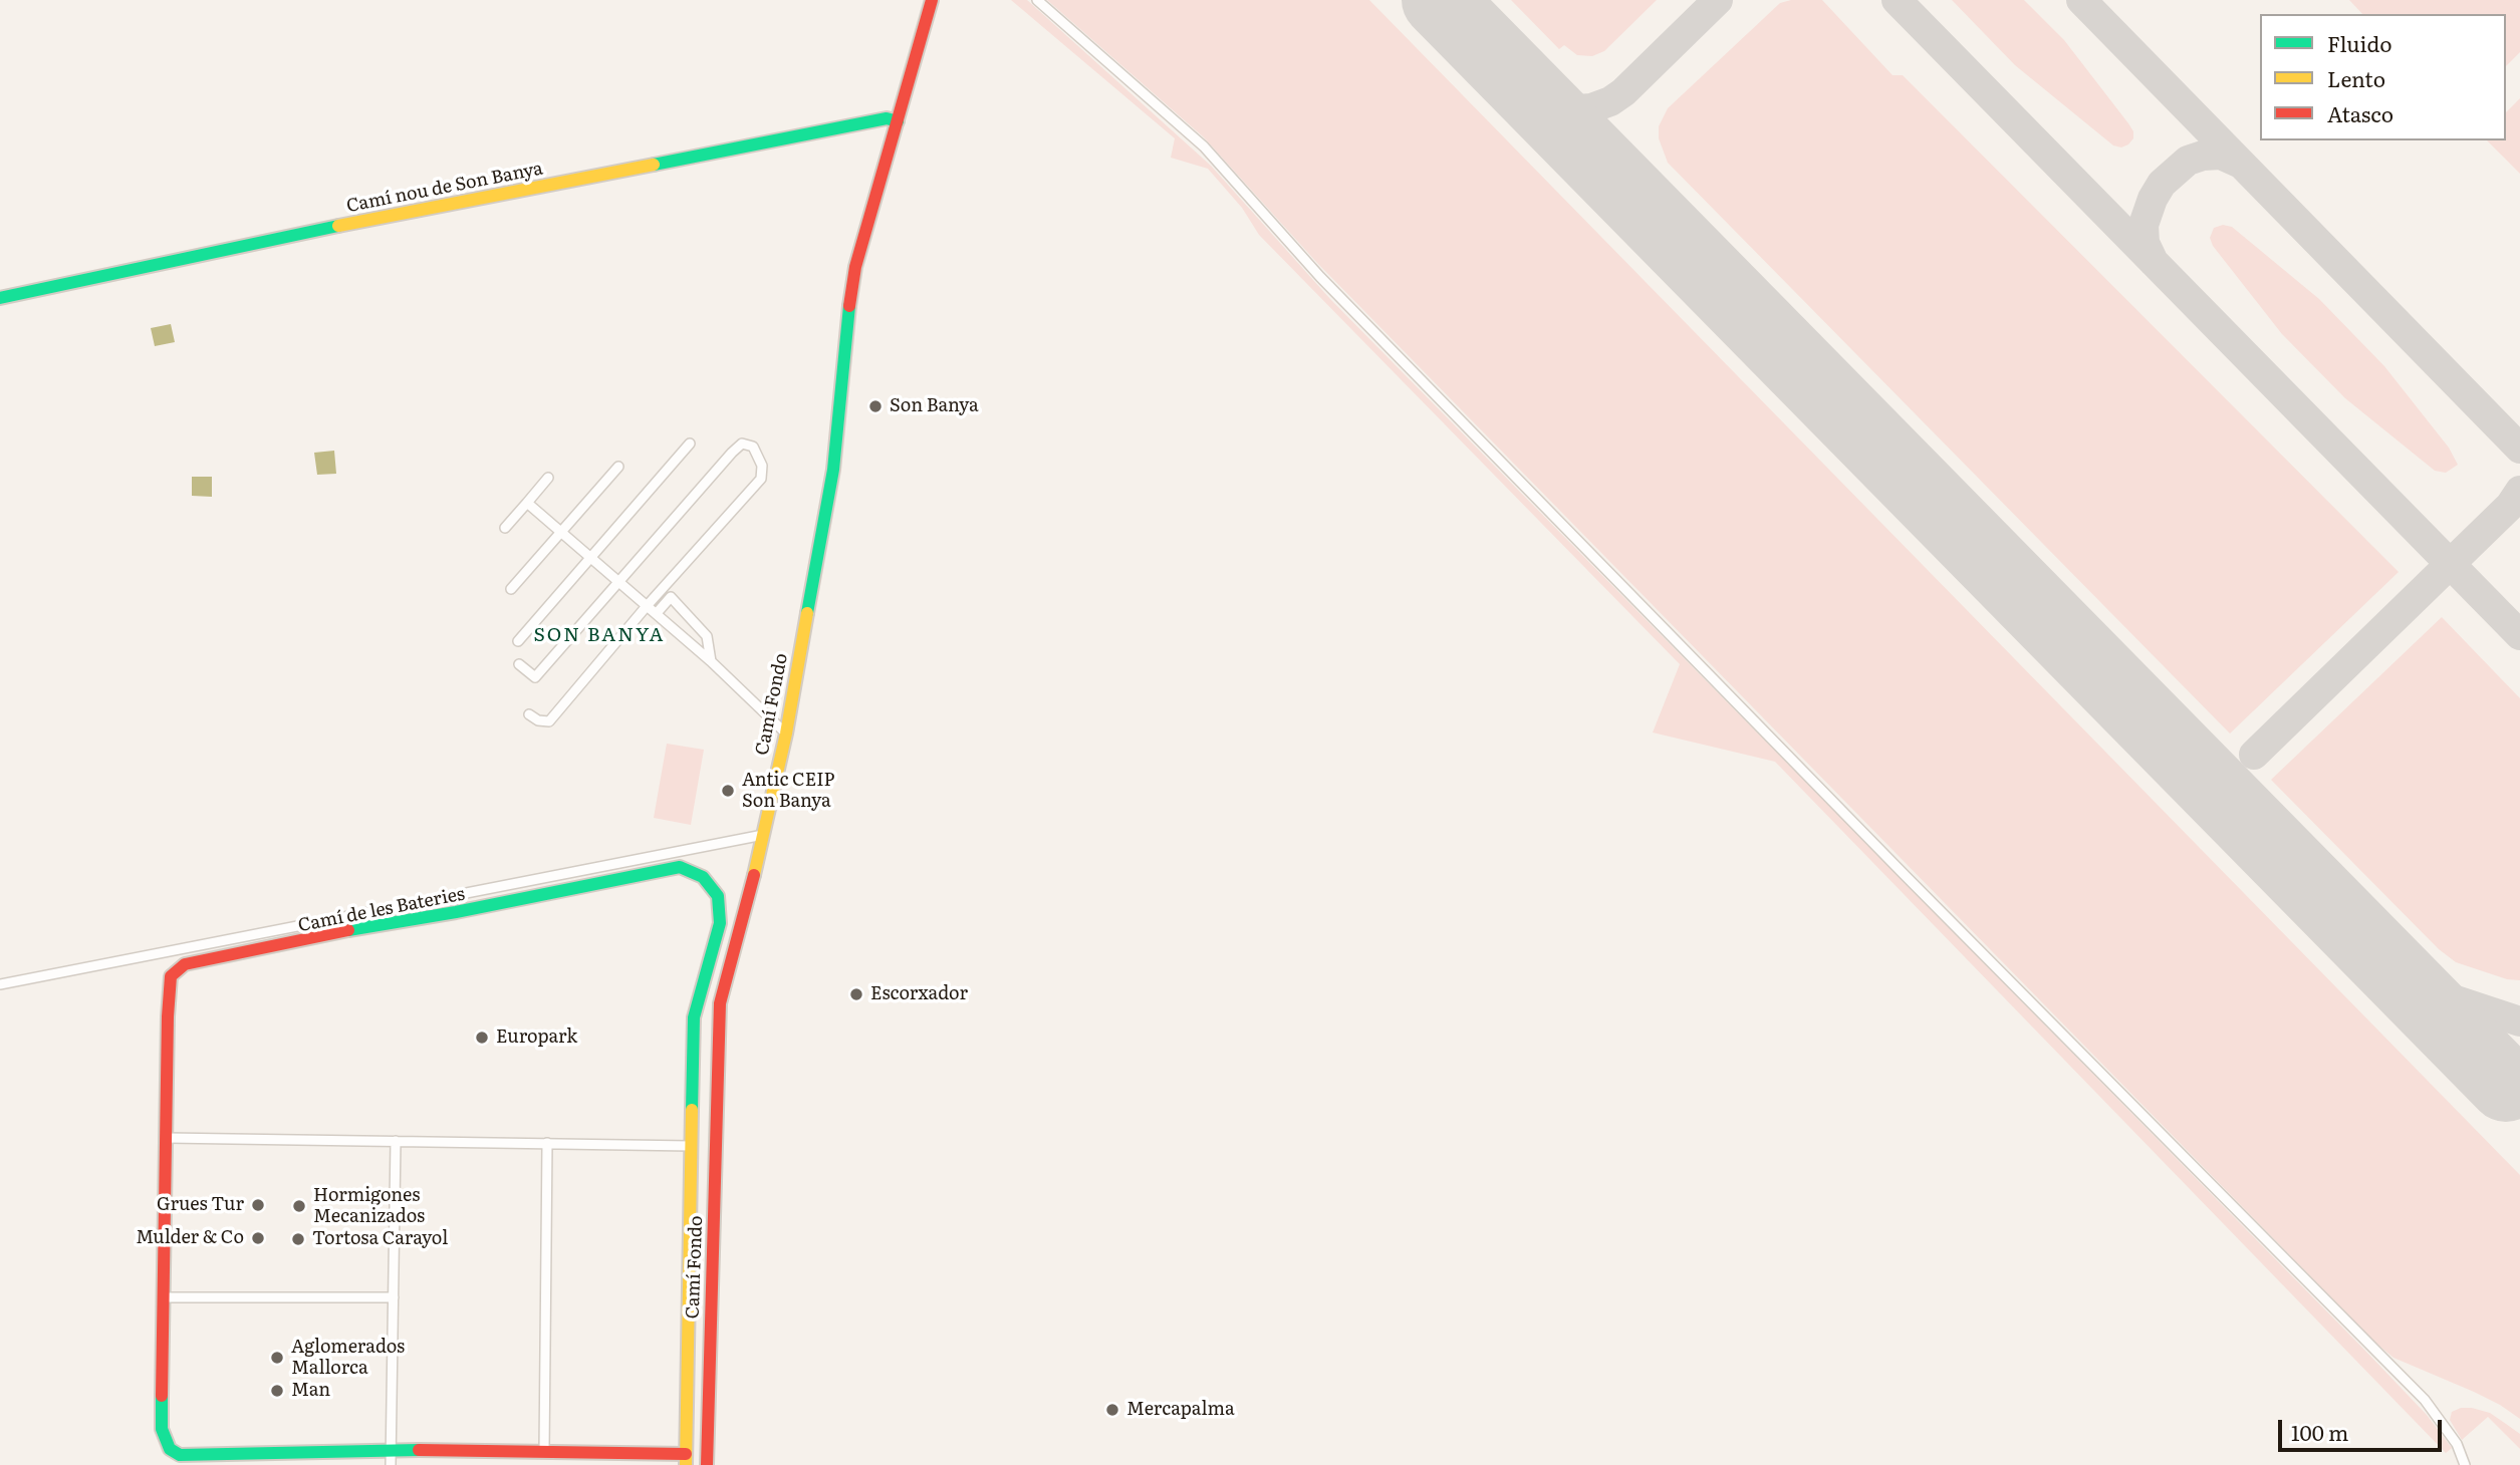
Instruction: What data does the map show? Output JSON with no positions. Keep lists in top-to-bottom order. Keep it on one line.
{"streets":{"street":["Camí nou de Son Banya","Camí Fondo","Camí de les Bateries"]},"crossings":[["Camí nou de Son Banya","Camí Fondo"],["Camí Fondo","Camí de les Bateries"]],"districts":["SON BANYA"],"places":["Son Banya","Antic CEIP Son Banya","Escorxador","Europark","Grues Tur","Hormigones Mecanizados","Mulder & Co","Tortosa Carayol","Aglomerados Mallorca","Man","Mercapalma"],"legend":["Fluido","Lento","Atasco"],"scale_bar":"100 m"}
